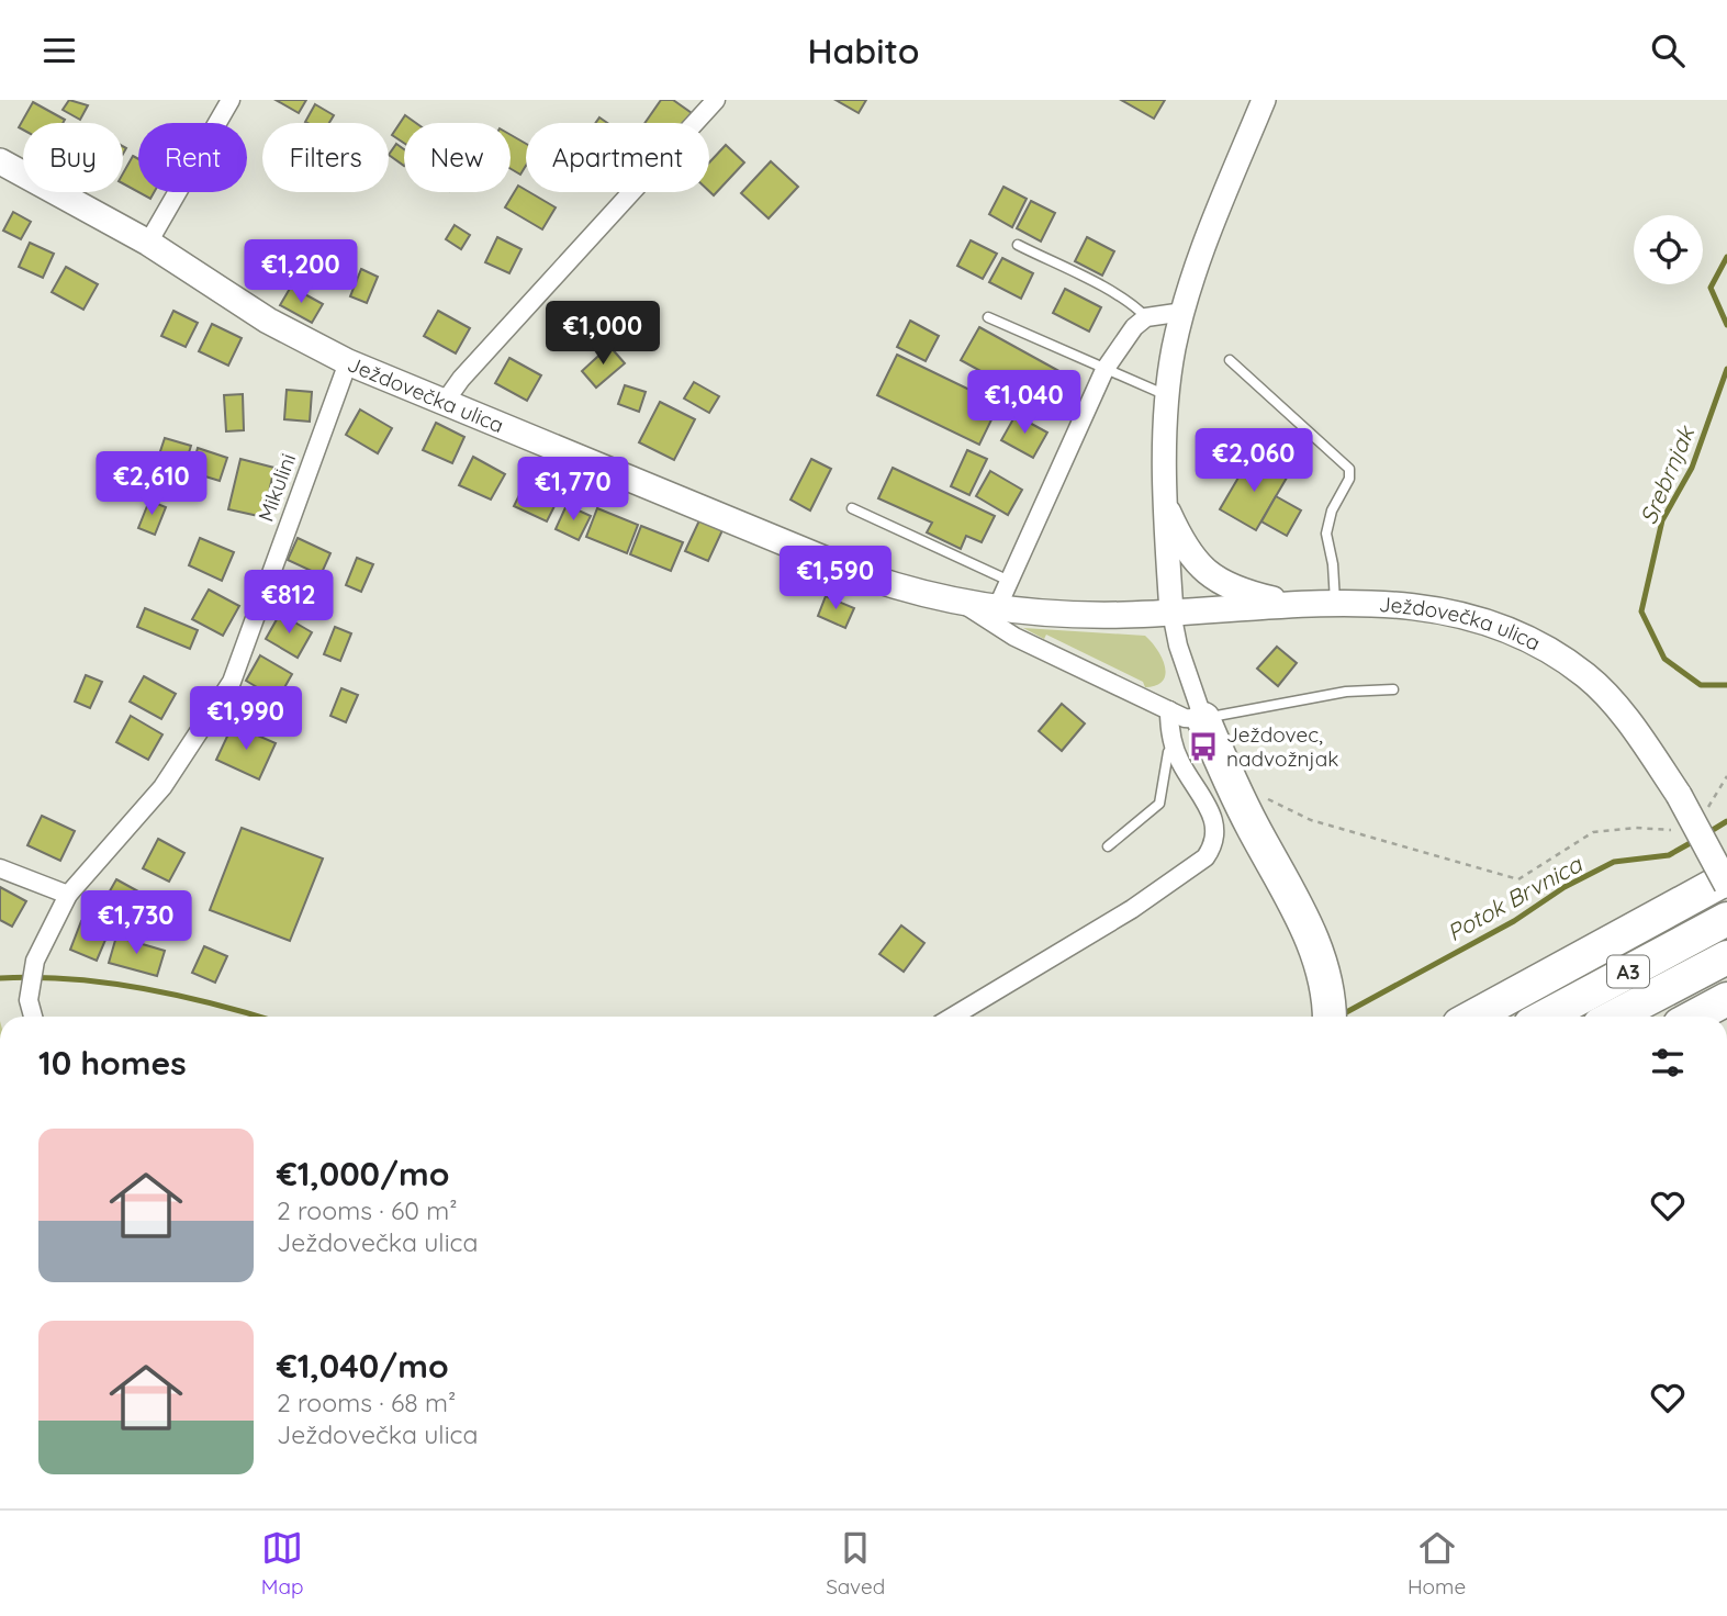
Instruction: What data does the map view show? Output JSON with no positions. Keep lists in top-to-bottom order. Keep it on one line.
{"streets":{"highway":["A3"],"main road":["Ježdovečka ulica"],"street":["Mikulini"]},"crossings":[["Ježdovečka ulica","Mikulini"]],"water":["Srebrnjak","Potok Brvnica"],"places":{"bus stop":["Ježdovec, nadvožnjak"]},"page":{"header":"Habito","chip":["Buy","Rent","Filters","New","Apartment"],"price":["€1,200","€1,000","€1,040","€2,060","€2,610","€1,770","€1,590","€812","€1,990","€1,730"],"heading":"10 homes","list":[{"name":"€1,000/mo","note":"2 rooms · 60 m² · Ježdovečka ulica"},{"name":"€1,040/mo","note":"2 rooms · 68 m² · Ježdovečka ulica"}],"tabs":["Map","Saved","Home"]}}
